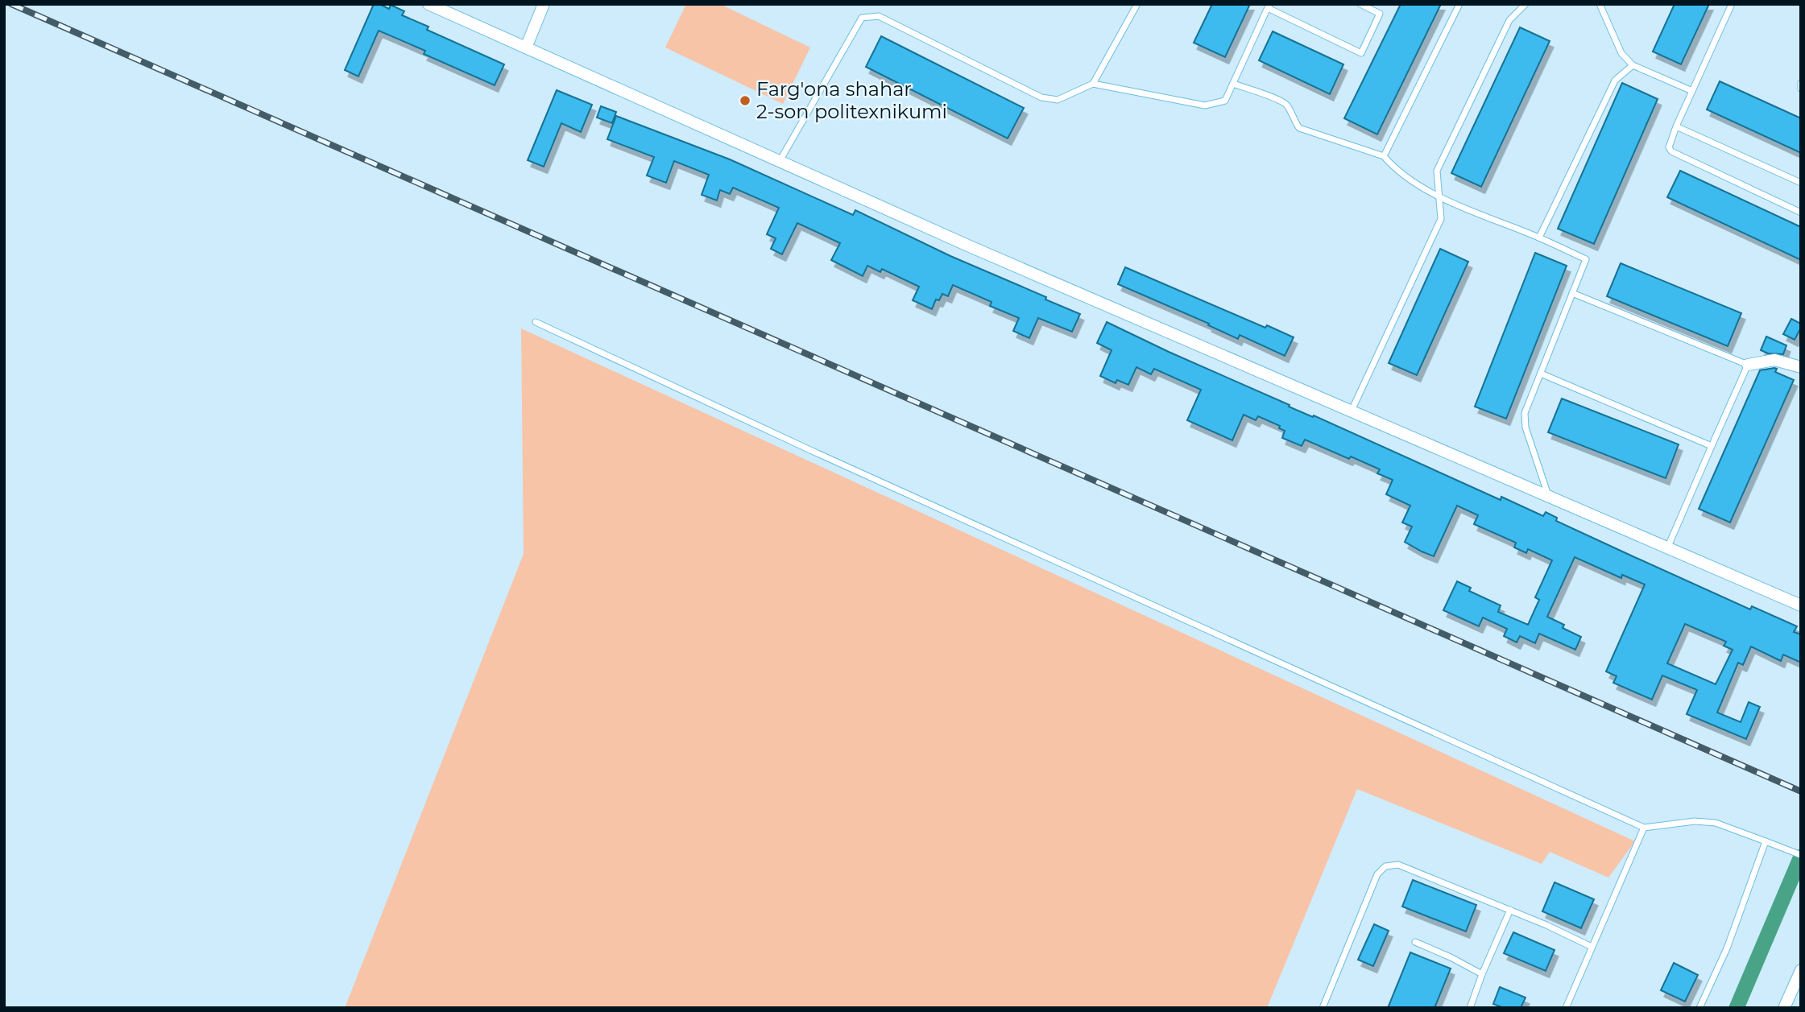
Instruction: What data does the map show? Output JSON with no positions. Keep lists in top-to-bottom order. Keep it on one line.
{"places":["Farg'ona shahar 2-son politexnikumi"]}
